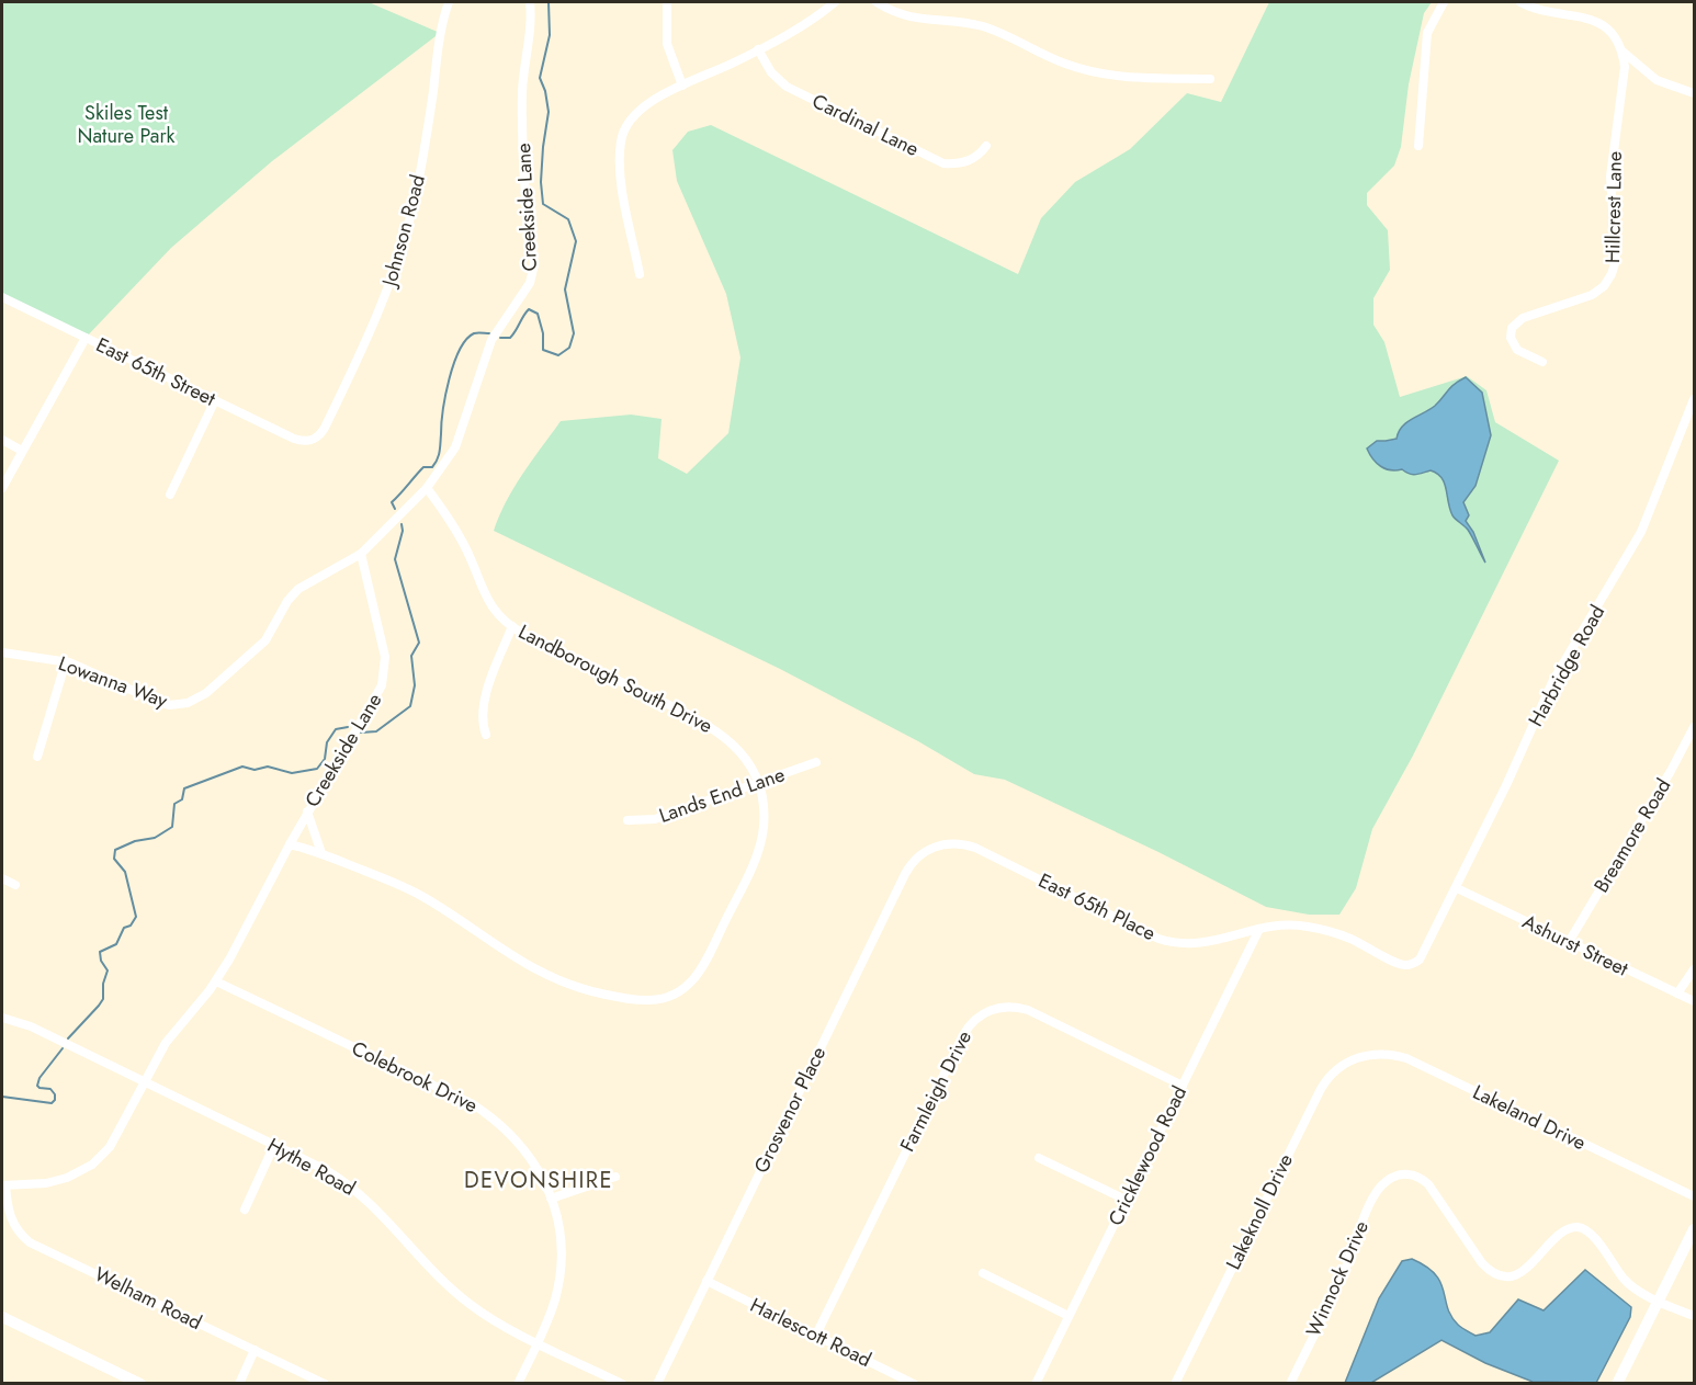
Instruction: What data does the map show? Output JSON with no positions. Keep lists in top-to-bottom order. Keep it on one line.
{"streets":{"street":["Cardinal Lane","Creekside Lane","Hillcrest Lane","Johnson Road","East 65th Street","Harbridge Road","Landborough South Drive","Lowanna Way","Lands End Lane","Breamore Road","East 65th Place","Ashurst Street","Colebrook Drive","Farmleigh Drive","Grosvenor Place","Lakeland Drive","Cricklewood Road","Hythe Road","Lakeknoll Drive","Winnock Drive","Welham Road","Harlescott Road"]},"crossings":[["Creekside Lane","Landborough South Drive"],["Creekside Lane","Lowanna Way"],["Creekside Lane","Colebrook Drive"],["Creekside Lane","Hythe Road"],["Creekside Lane","Welham Road"],["Johnson Road","East 65th Street"],["Harbridge Road","East 65th Place"],["Harbridge Road","Ashurst Street"],["Landborough South Drive","Lands End Lane"],["Breamore Road","Ashurst Street"],["East 65th Place","Grosvenor Place"],["East 65th Place","Cricklewood Road"],["Colebrook Drive","Hythe Road"],["Farmleigh Drive","Cricklewood Road"],["Farmleigh Drive","Harlescott Road"],["Grosvenor Place","Harlescott Road"],["Lakeland Drive","Lakeknoll Drive"]],"districts":["DEVONSHIRE"],"parks":["Skiles Test Nature Park"]}
